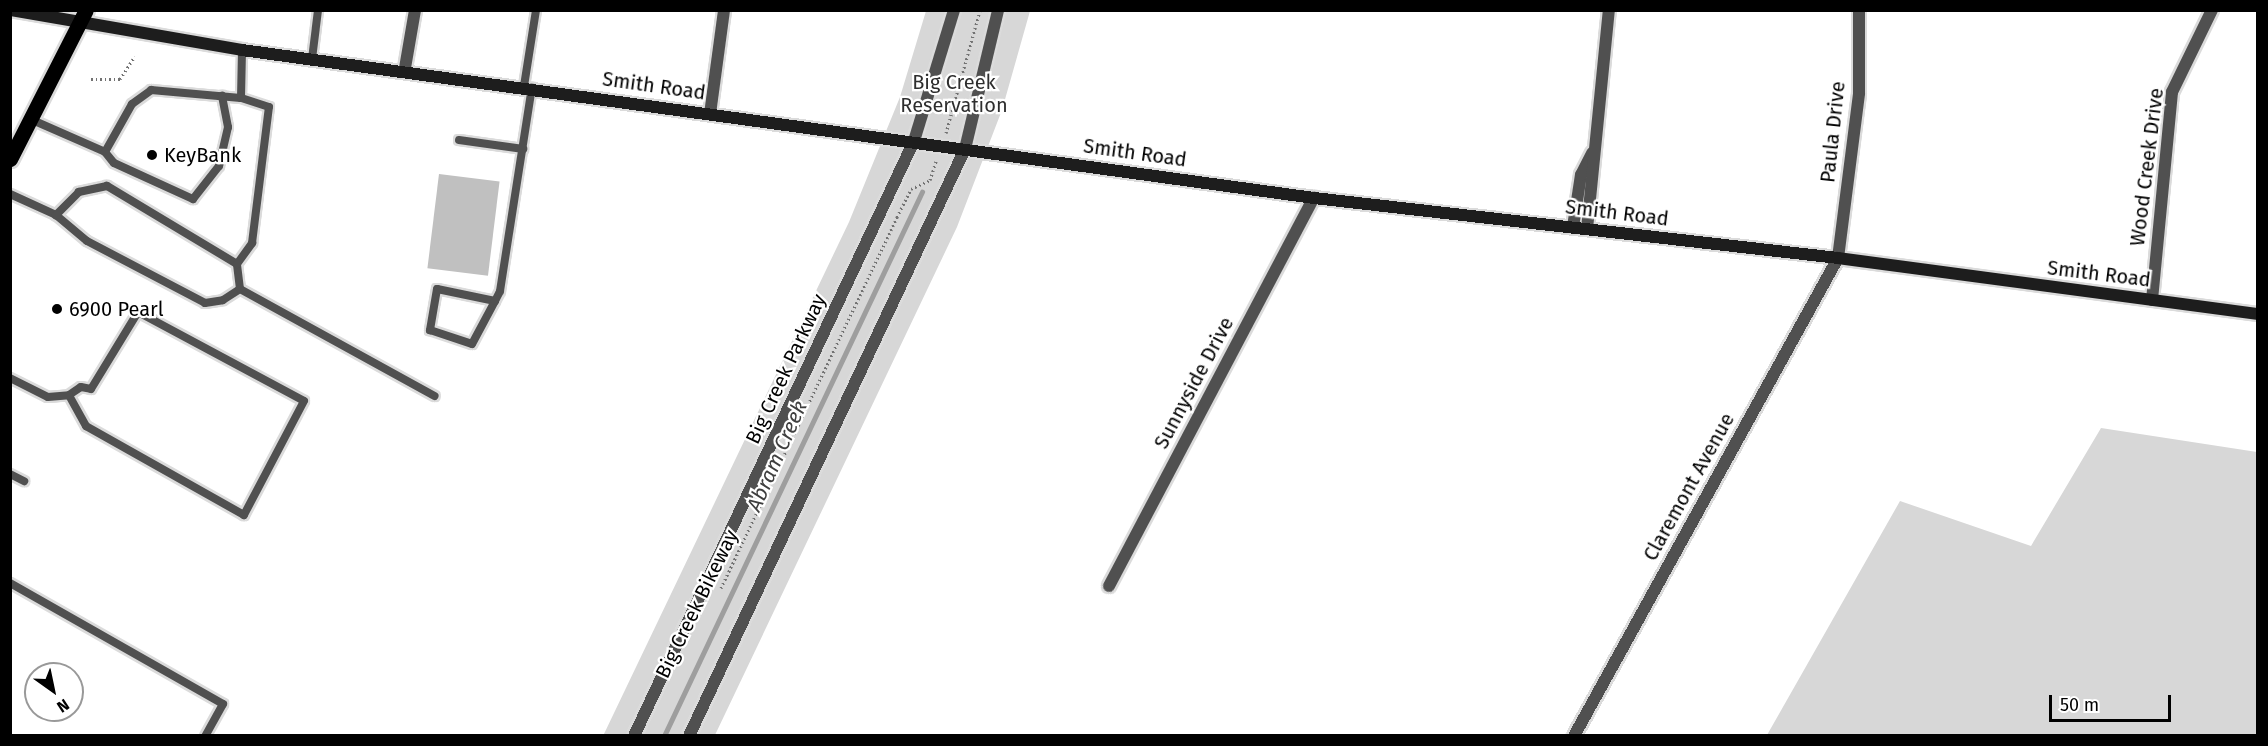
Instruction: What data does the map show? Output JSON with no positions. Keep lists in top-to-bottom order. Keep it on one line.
{"streets":{"main road":["Smith Road"],"street":["Paula Drive","Wood Creek Drive","Big Creek Parkway","Sunnyside Drive","Claremont Avenue"],"path":["Big Creek Bikeway"]},"crossings":[["Smith Road","Paula Drive"],["Smith Road","Wood Creek Drive"],["Smith Road","Big Creek Parkway"],["Smith Road","Sunnyside Drive"],["Smith Road","Claremont Avenue"],["Paula Drive","Claremont Avenue"]],"water":["Abram Creek"],"parks":["Big Creek Reservation"],"places":["KeyBank","6900 Pearl"],"scale_bar":"50 m","north":"bottom right"}
